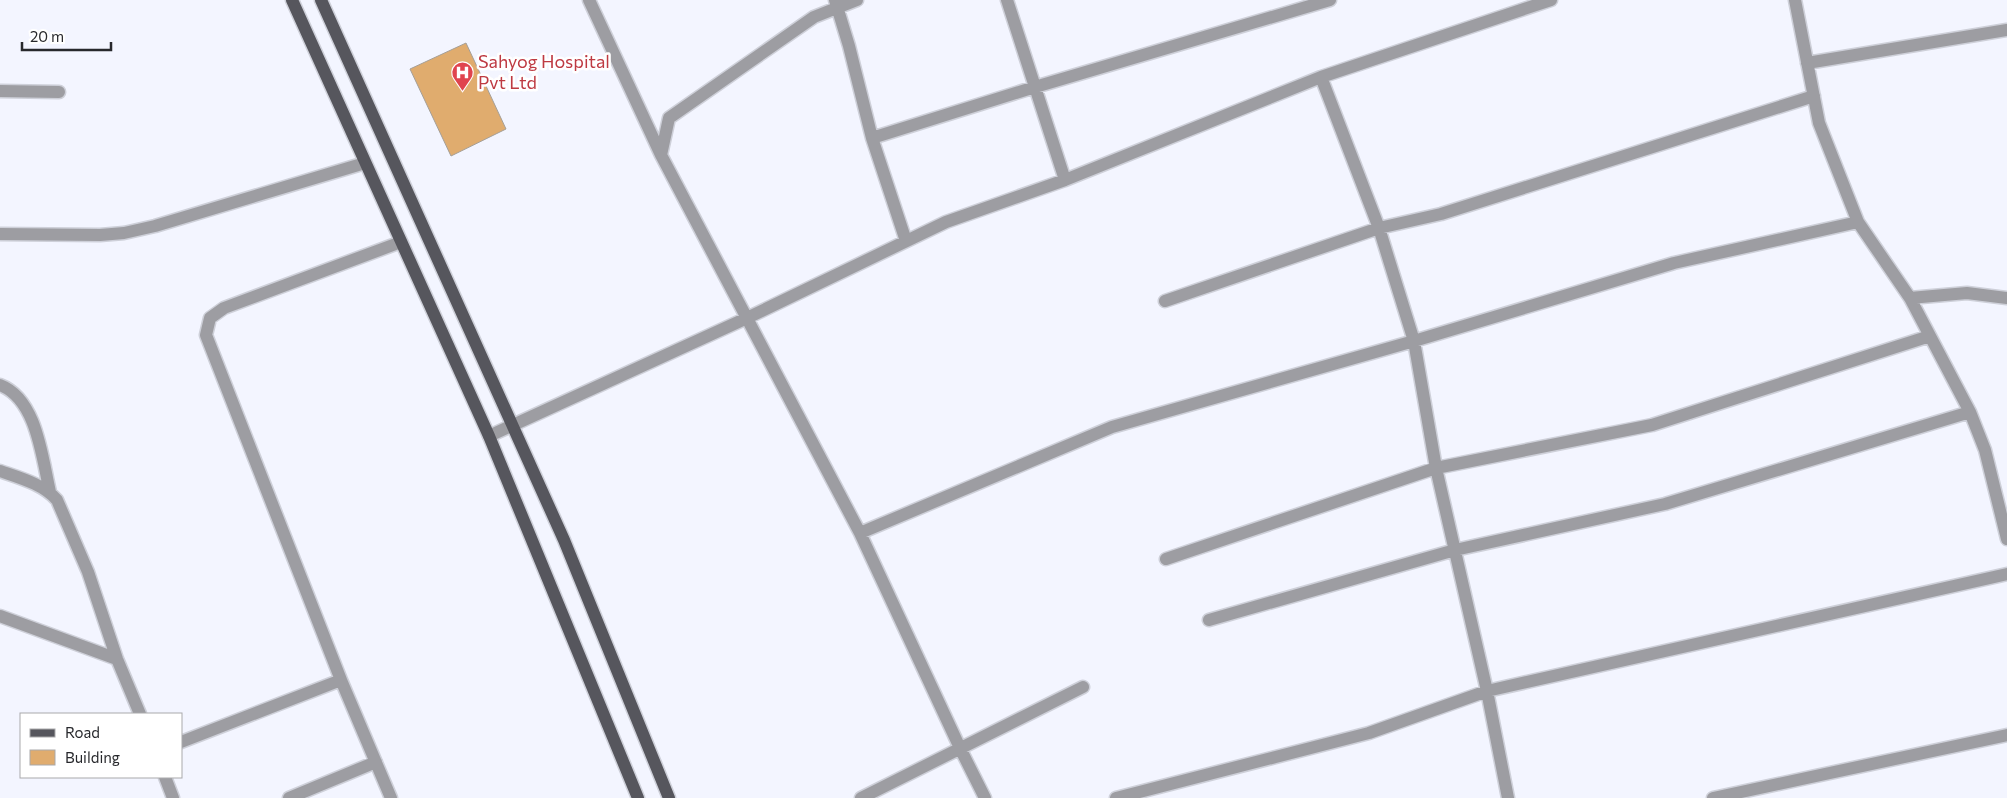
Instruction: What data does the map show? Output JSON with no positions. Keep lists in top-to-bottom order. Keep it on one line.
{"places":{"hospital":["Sahyog Hospital Pvt Ltd"]},"legend":["Road","Building"],"scale_bar":"20 m"}
